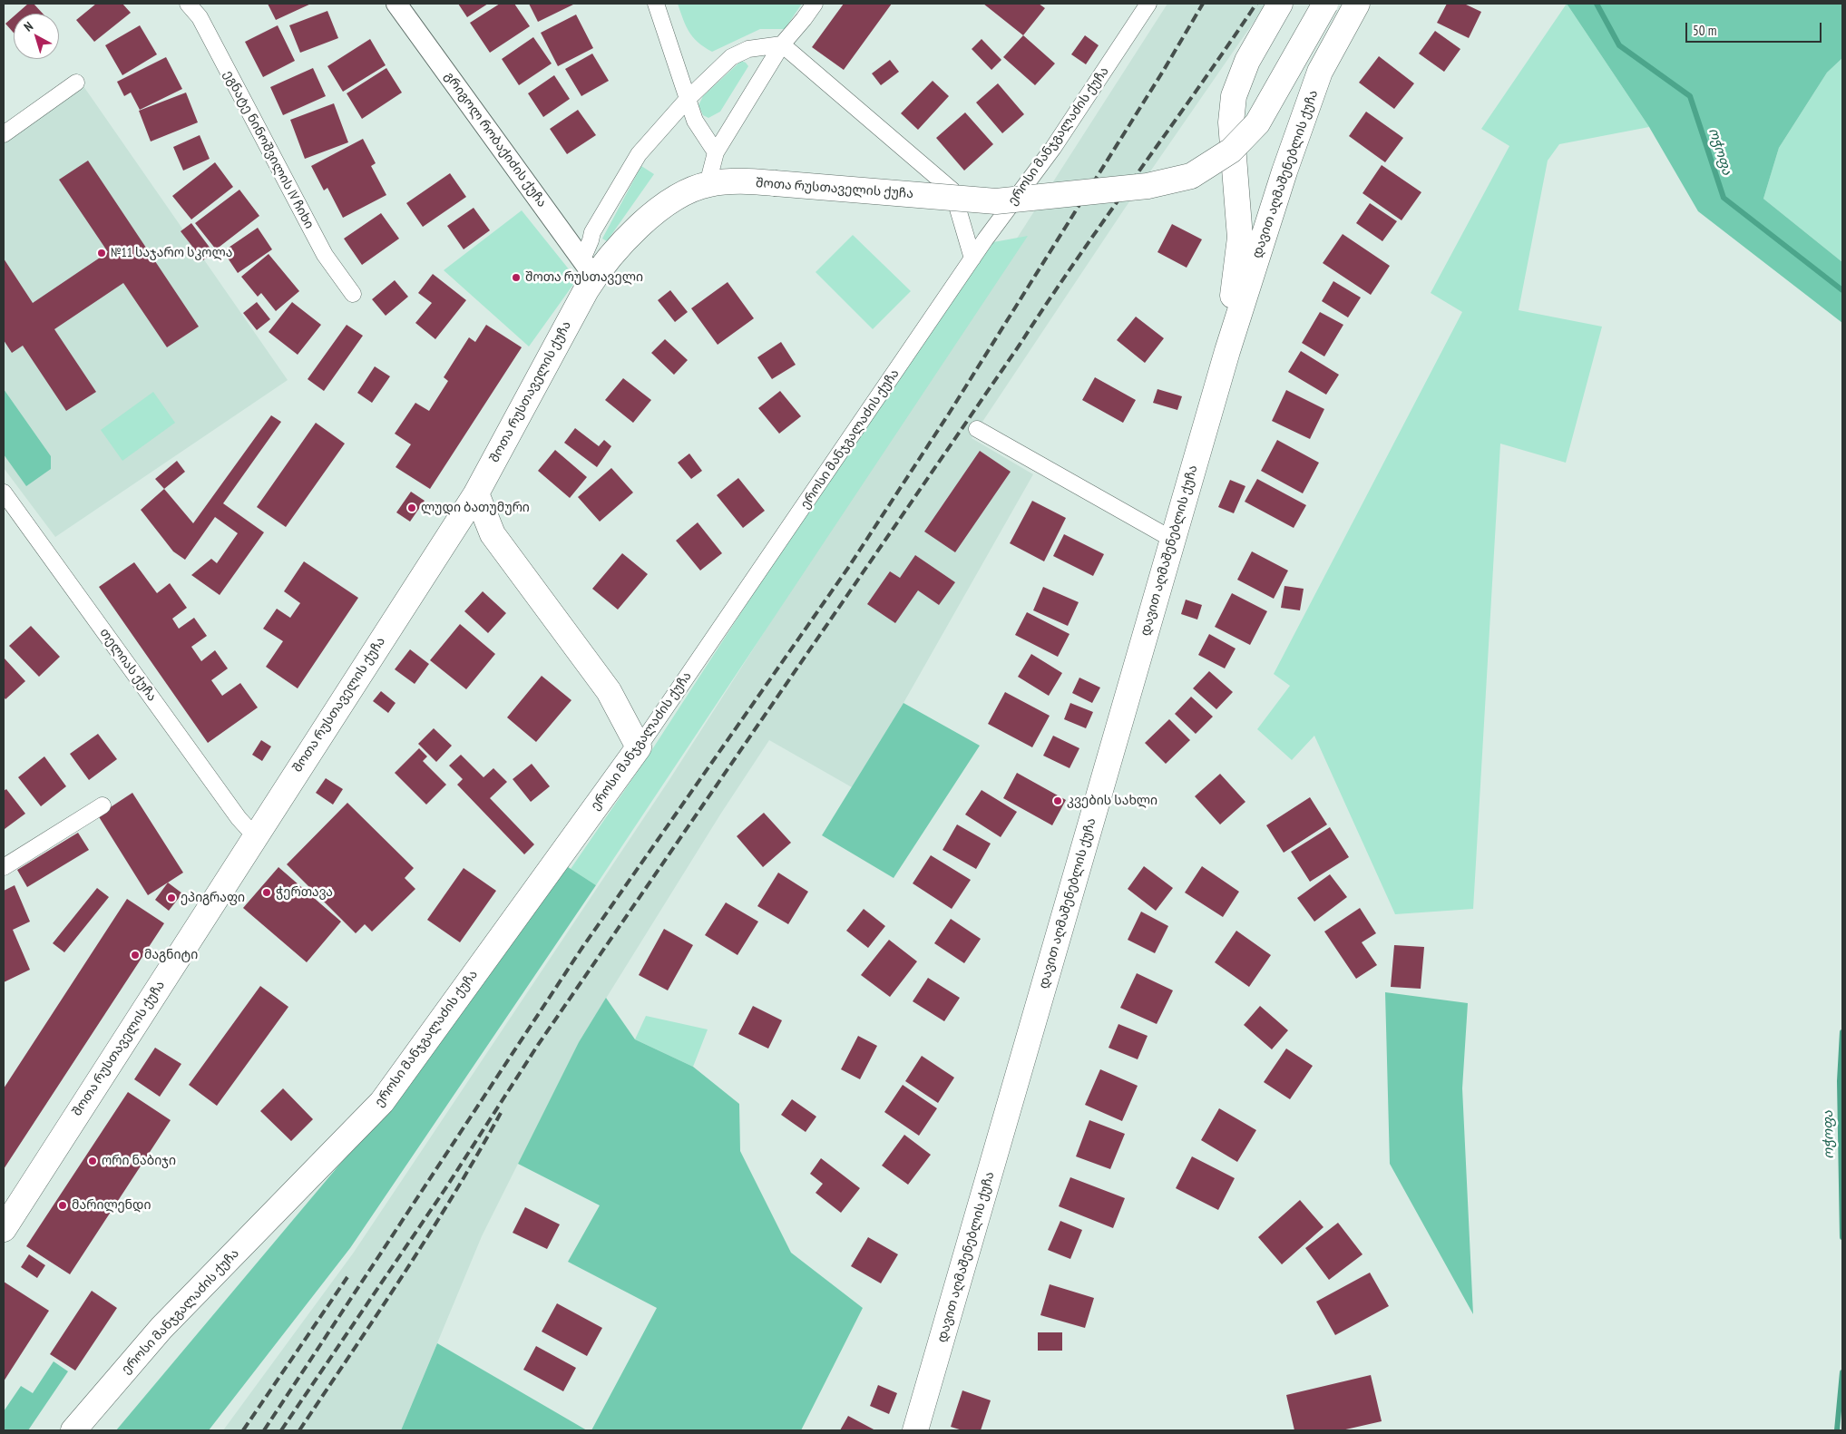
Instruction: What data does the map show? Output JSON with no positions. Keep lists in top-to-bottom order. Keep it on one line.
{"streets":{"main road":["ეროსი მანჯგალაძის ქუჩა","დავით აღმაშენებლის ქუჩა","შოთა რუსთაველის ქუჩა"],"street":["გრიგოლ რობაქიძის ქუჩა","ეგნატე ნინოშვილის IV ჩიხი","თელიას ქუჩა"]},"crossings":[["გრიგოლ რობაქიძის ქუჩა","შოთა რუსთაველის ქუჩა"],["შოთა რუსთაველის ქუჩა","თელიას ქუჩა"]],"water":["ოჭოფა"],"places":["№11 საჯარო სკოლა","შოთა რუსთაველი","ლუდი ბათუმური","კვების სახლი","ჭერთავა","ეპიგრაფი","მაგნიტი","ორი ნაბიჯი","მარილენდი"],"scale_bar":"50 m","north":"top left"}
